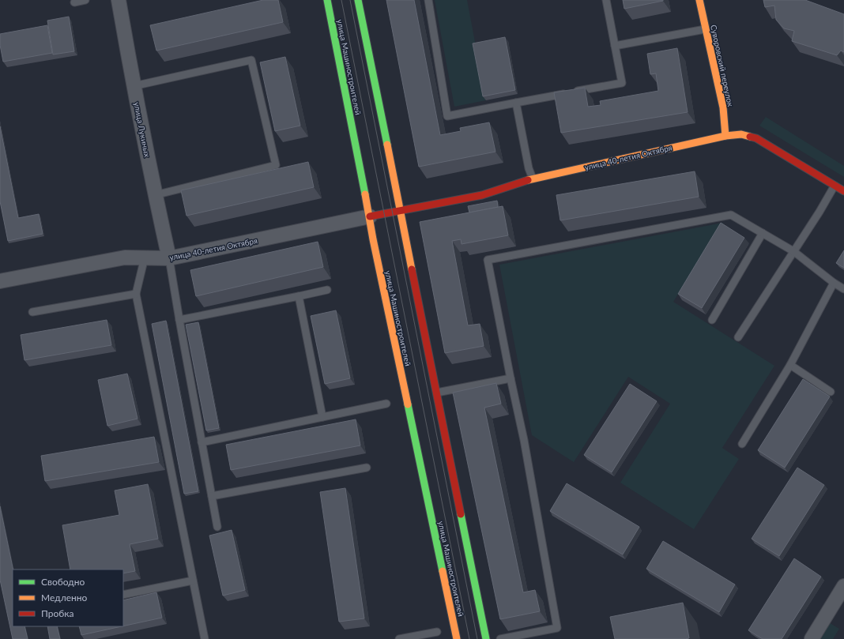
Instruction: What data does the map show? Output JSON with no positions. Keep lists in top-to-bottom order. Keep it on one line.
{"streets":{"main road":["Суворовский переулок","улица Машиностроителей","улица 40-летия Октября"],"street":["улица Лукиных"]},"crossings":[["Суворовский переулок","улица 40-летия Октября"],["улица Машиностроителей","улица 40-летия Октября"],["улица Лукиных","улица 40-летия Октября"]],"legend":["Свободно","Медленно","Пробка"]}
